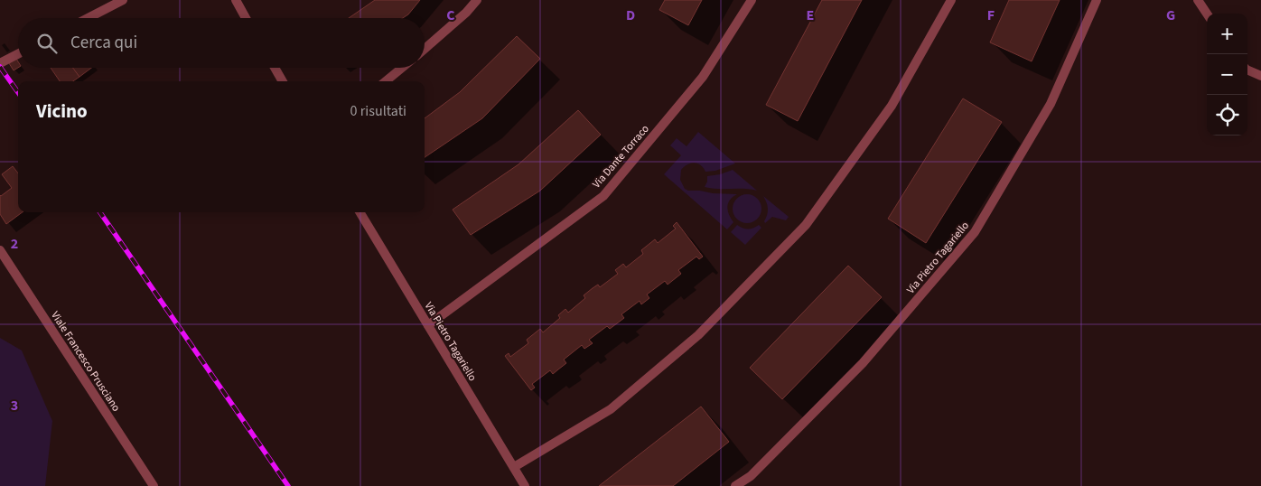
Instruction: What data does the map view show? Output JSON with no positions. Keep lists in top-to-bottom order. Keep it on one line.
{"streets":{"street":["Via Dante Torraco","Via Pietro Tagariello","Viale Francesco Prusciano"]},"crossings":[["Via Dante Torraco","Via Pietro Tagariello"]],"page":{"map_buttons":["+","−"],"search":"Cerca qui","heading":["Vicino","0 risultati"]},"grid":{"columns":["C","D","E","F","G"],"rows":["2","3"]}}
